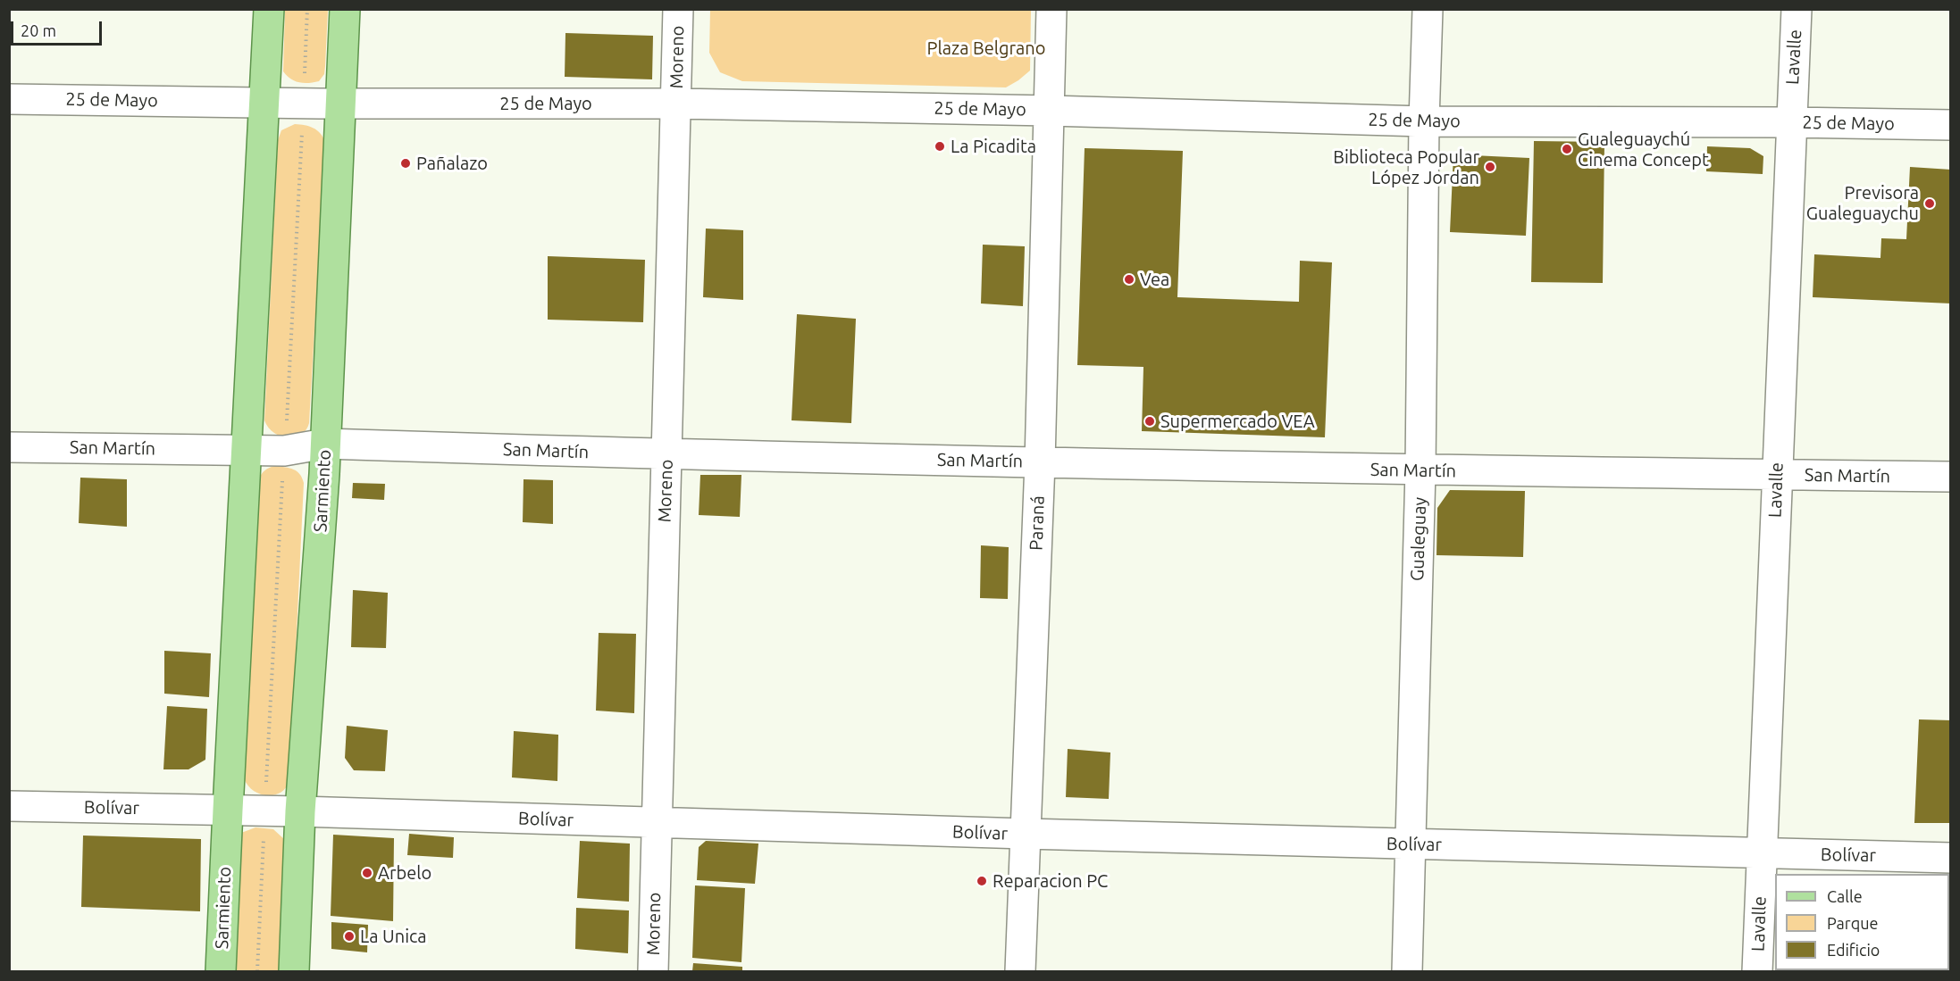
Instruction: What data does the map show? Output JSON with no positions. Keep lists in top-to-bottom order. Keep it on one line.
{"streets":{"main road":["Sarmiento"],"street":["Moreno","Lavalle","25 de Mayo","San Martín","Paraná","Gualeguay","Bolívar"]},"crossings":[["Moreno","25 de Mayo"],["Moreno","San Martín"],["Moreno","Bolívar"],["Lavalle","25 de Mayo"],["Lavalle","San Martín"],["Lavalle","Bolívar"],["25 de Mayo","Sarmiento"],["25 de Mayo","Paraná"],["25 de Mayo","Gualeguay"],["San Martín","Sarmiento"],["San Martín","Paraná"],["San Martín","Gualeguay"],["Sarmiento","Bolívar"],["Paraná","Bolívar"],["Gualeguay","Bolívar"]],"parks":["Plaza Belgrano"],"places":["La Picadita","Gualeguaychú Cinema Concept","Pañalazo","Biblioteca Popular López Jordan","Previsora Gualeguaychu","Vea","Supermercado VEA","Arbelo","Reparacion PC","La Unica"],"legend":["Calle","Parque","Edificio"],"scale_bar":"20 m"}
